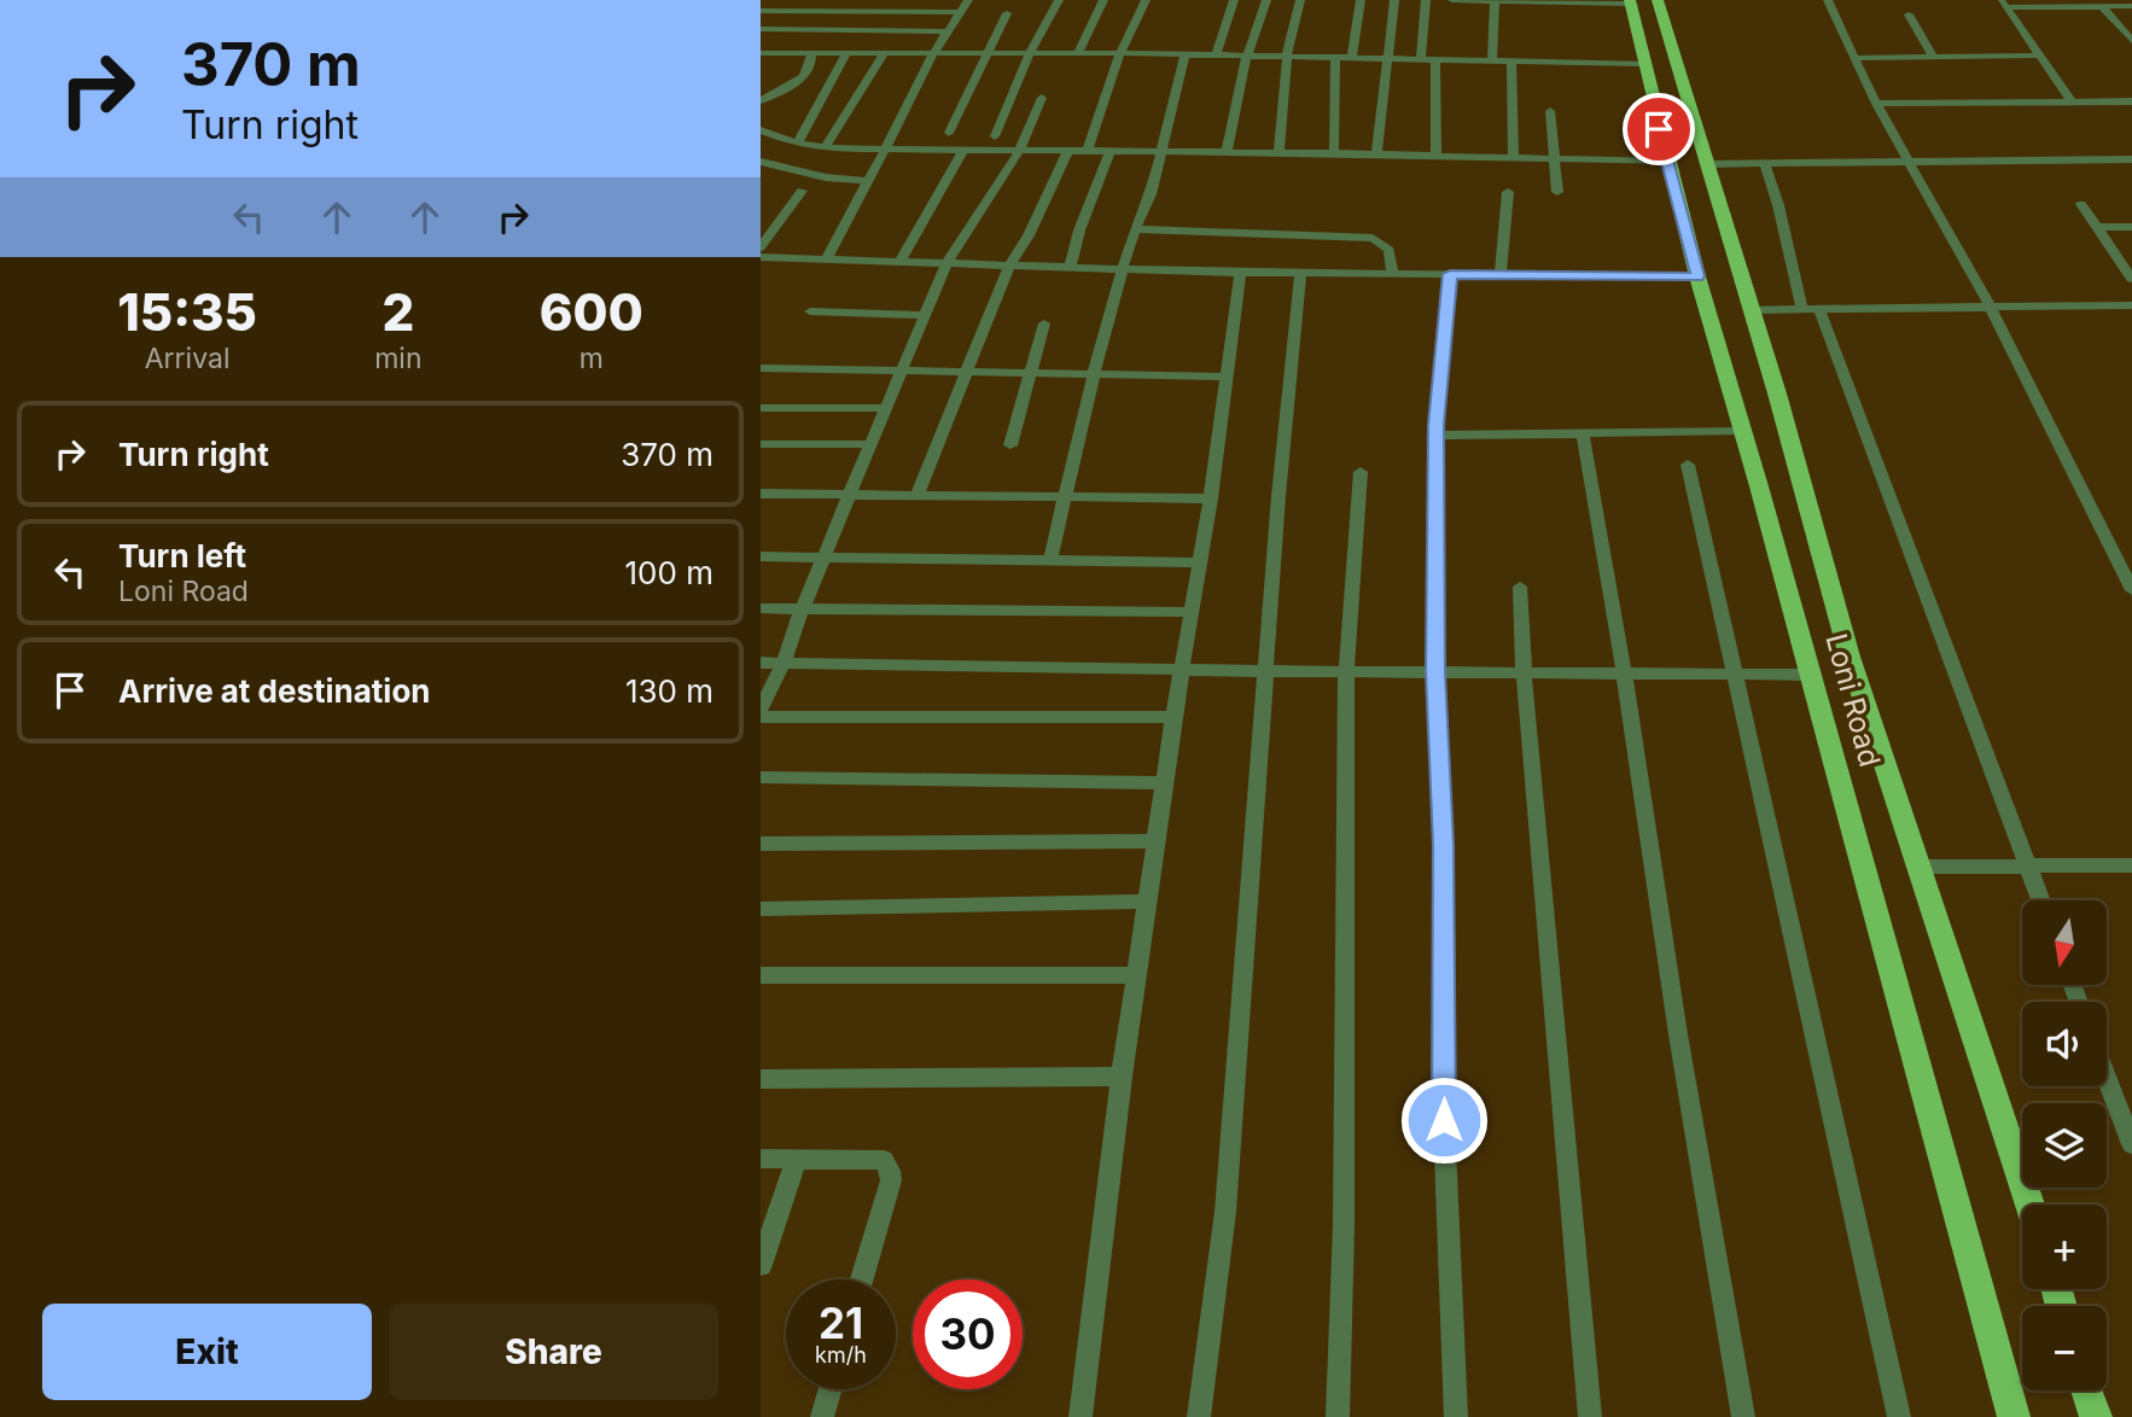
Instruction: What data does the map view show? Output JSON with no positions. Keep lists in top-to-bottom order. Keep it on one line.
{"streets":{"highway":["Loni Road"]},"north":"bottom","page":{"turn":["370 m","Turn right"],"eta":["15:35","Arrival","2","min","600","m"],"list":[{"name":"Turn right","value":"370 m"},{"name":"Turn left","note":"Loni Road","value":"100 m"},{"name":"Arrive at destination","value":"130 m"}],"map_buttons":["+","−"],"speed":"21 km/h","limit":"30","buttons":["Exit","Share"]}}
